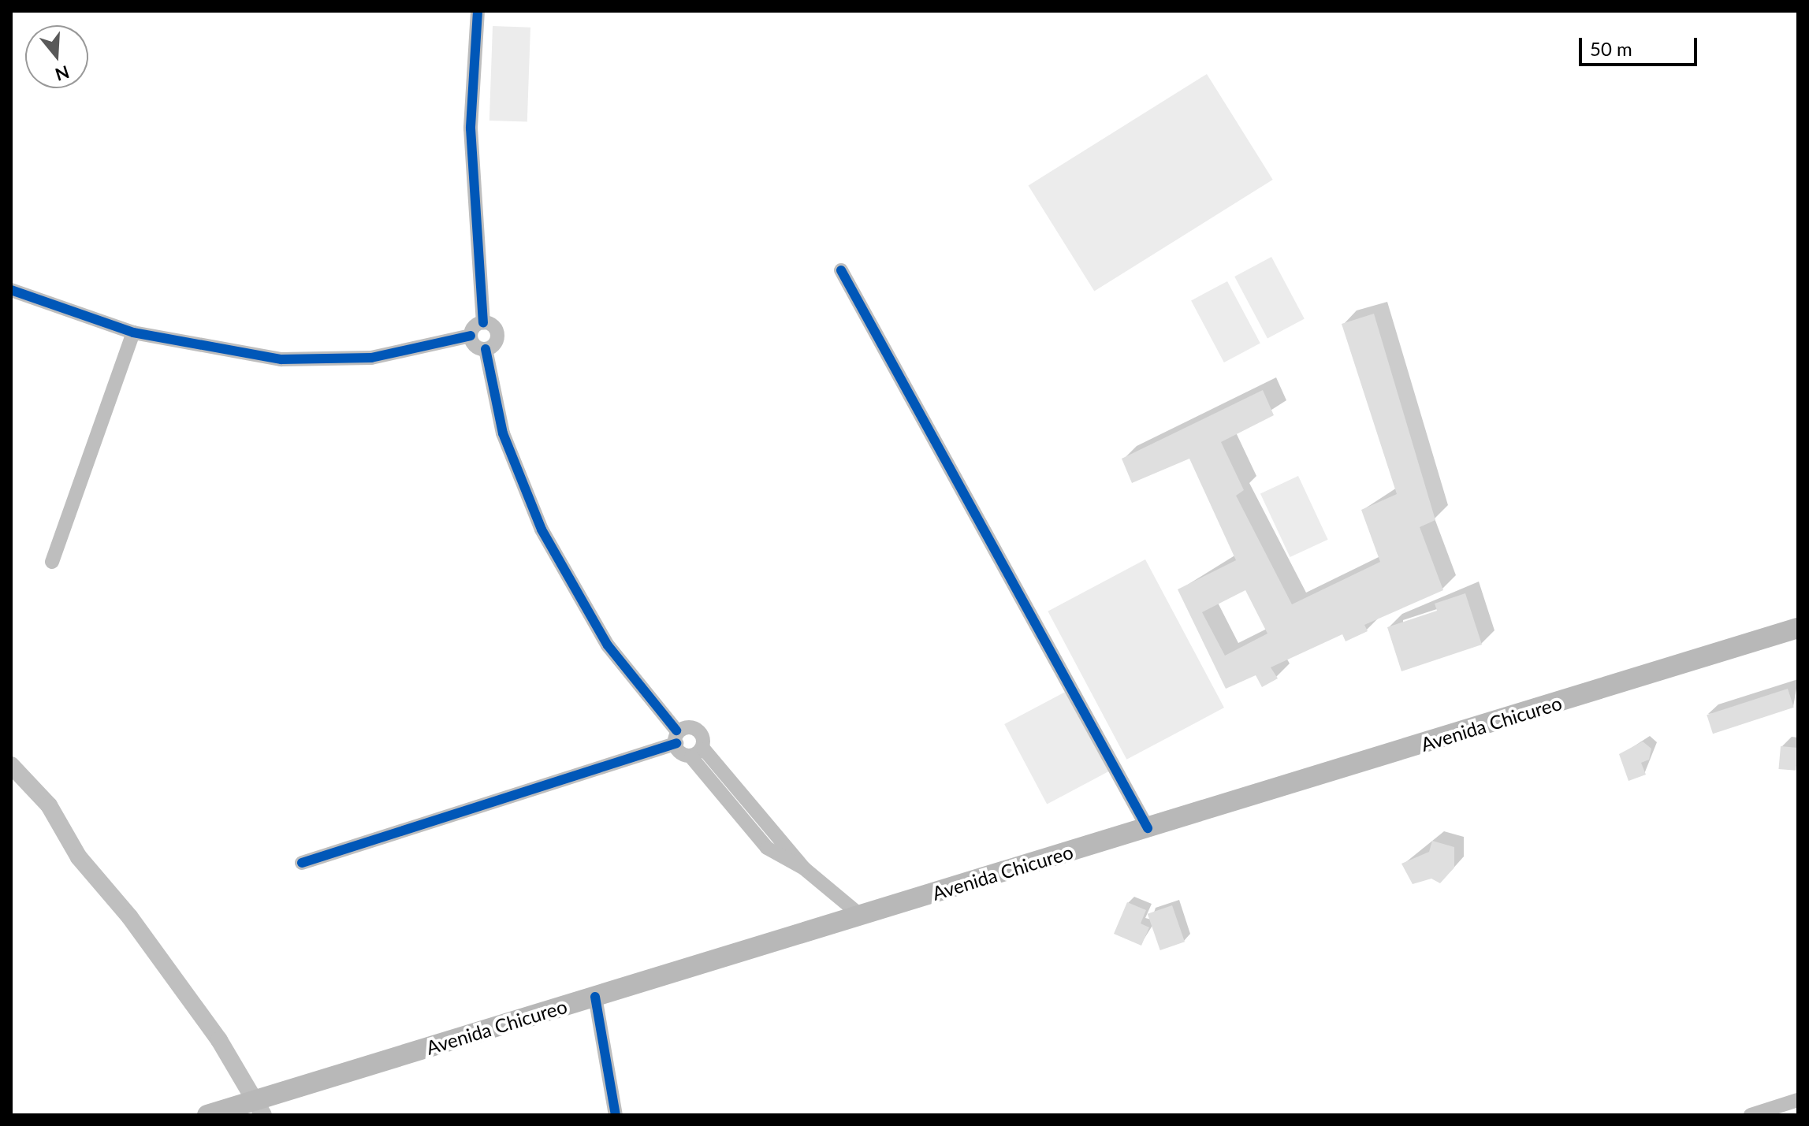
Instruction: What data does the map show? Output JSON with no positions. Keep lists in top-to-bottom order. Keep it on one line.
{"streets":{"main road":["Avenida Chicureo"]},"scale_bar":"50 m","north":"bottom"}
